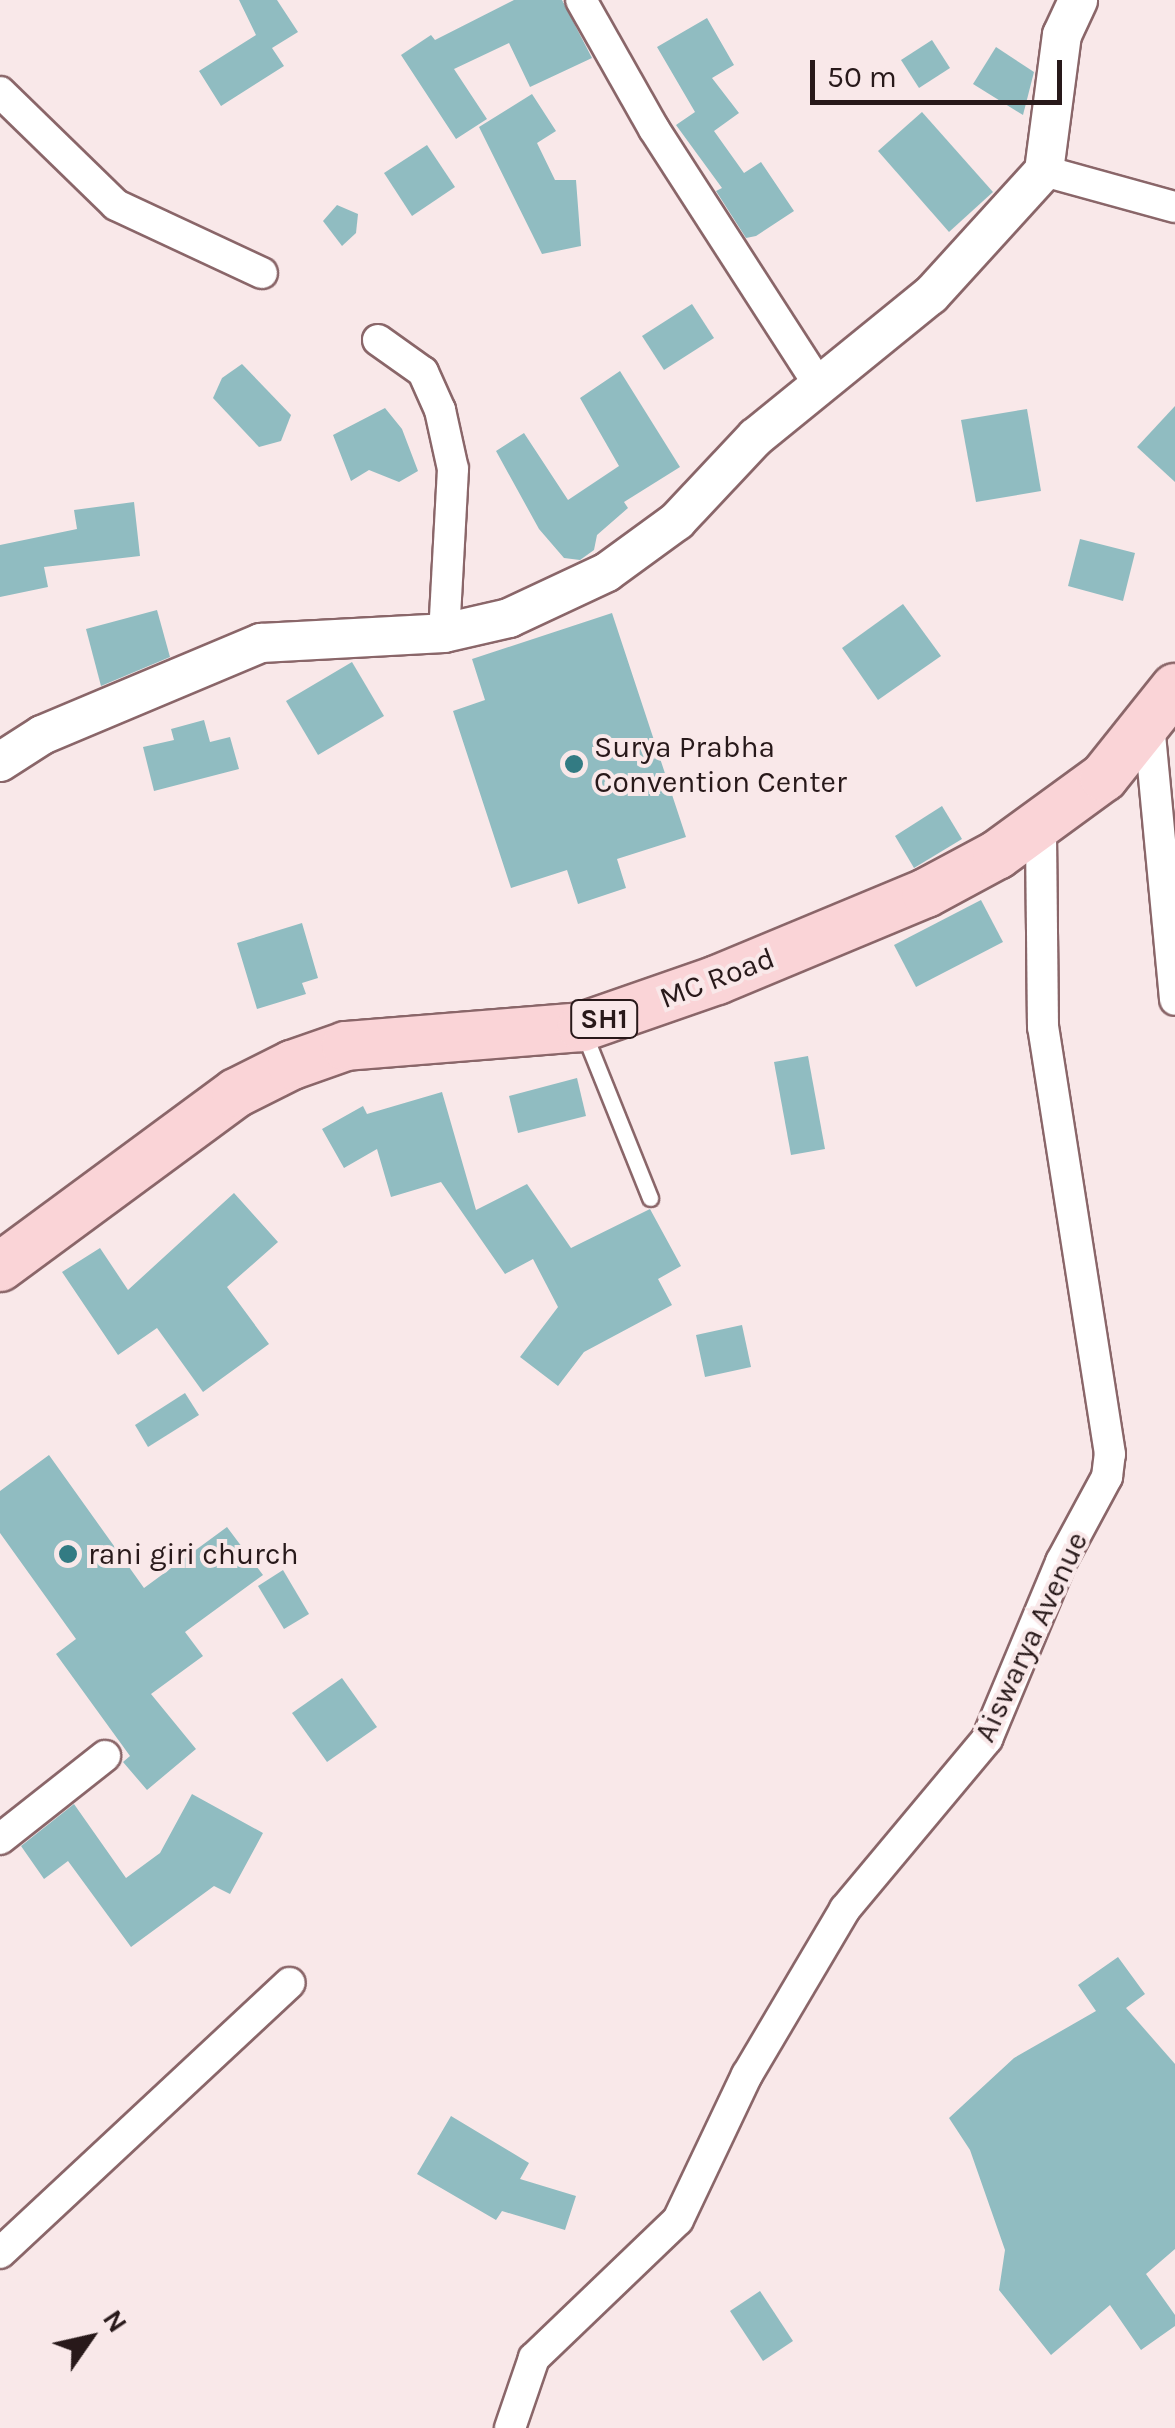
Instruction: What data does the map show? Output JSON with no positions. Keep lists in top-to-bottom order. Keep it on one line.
{"streets":{"main road":["MC Road","SH1"],"street":["Aiswarya Avenue"]},"crossings":[["MC Road","Aiswarya Avenue"]],"places":["Surya Prabha Convention Center","rani giri church"],"scale_bar":"50 m","north":"top right"}
